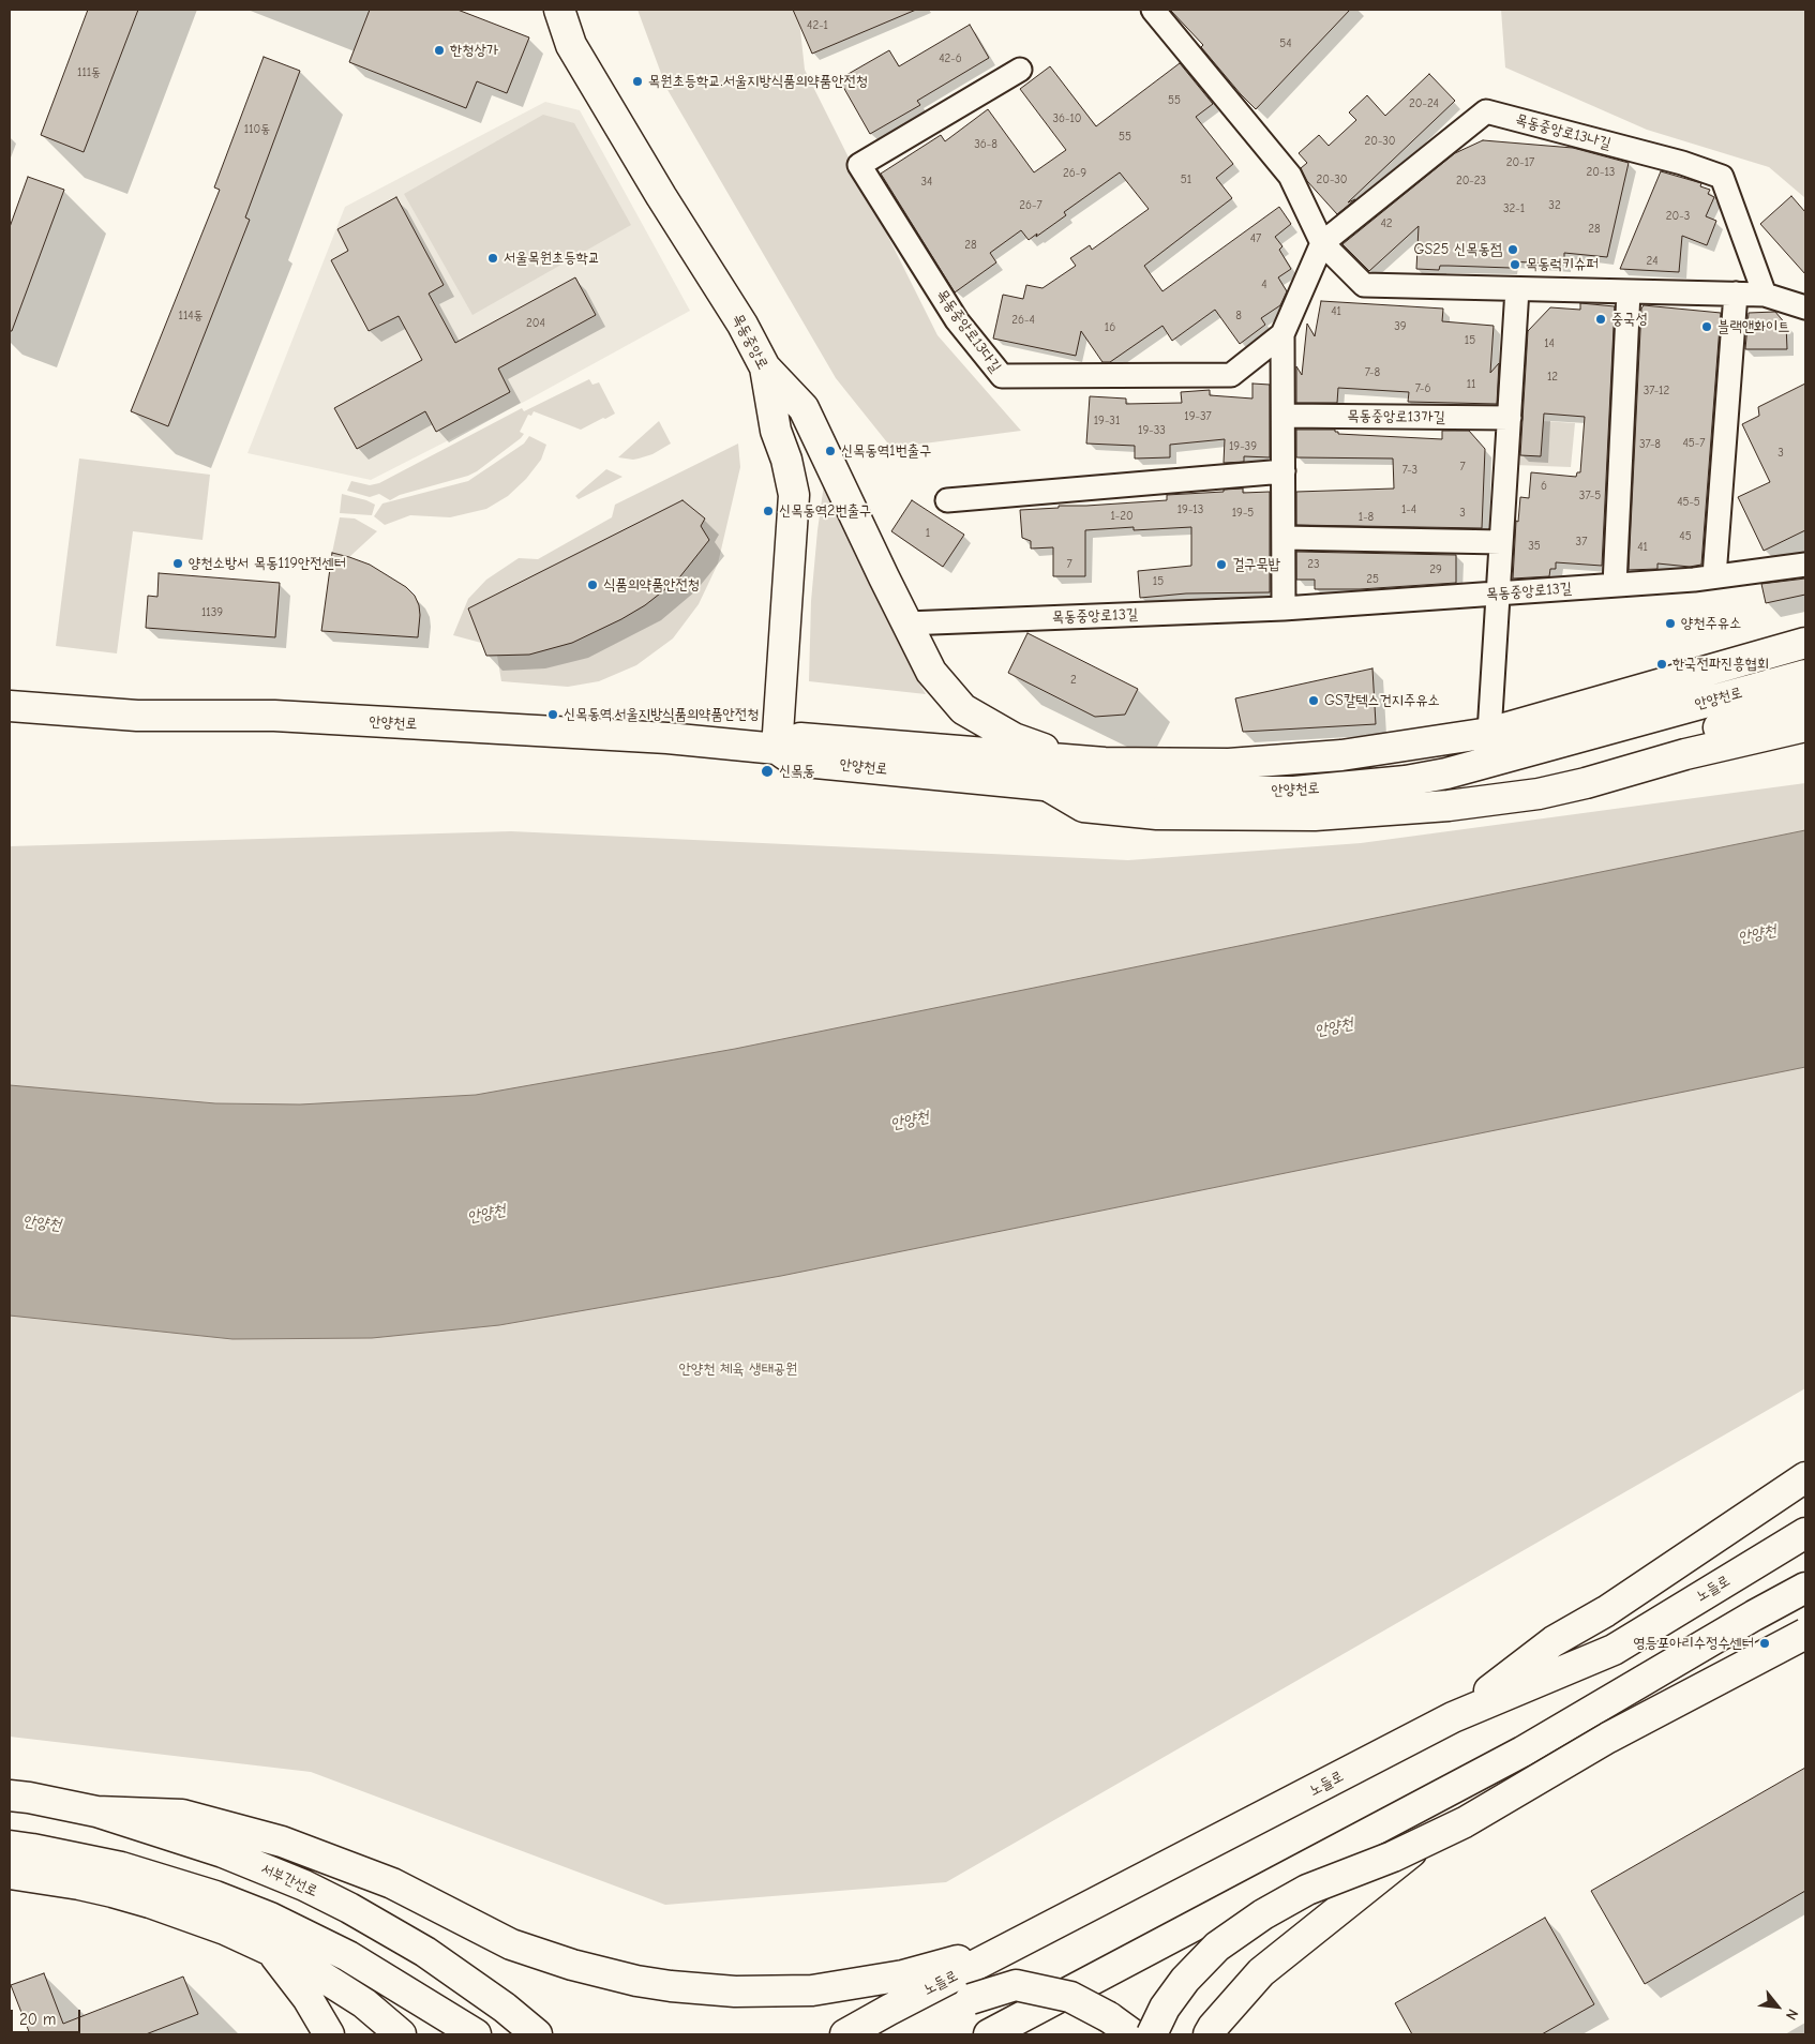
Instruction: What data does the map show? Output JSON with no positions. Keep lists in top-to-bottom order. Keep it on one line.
{"streets":{"main road":["목동중앙로","안양천로","노들로","서부간선로"],"street":["목동중앙로13나길","목동중앙로13다길","목동중앙로13가길","목동중앙로13길"]},"crossings":[["목동중앙로13나길","목동중앙로13다길"],["목동중앙로","안양천로"]],"water":["안양천"],"parks":["안양천 체육 생태공원"],"places":["한청상가","목원초등학교.서울지방식품의약품안전청","GS25 신목동점","서울목원초등학교","목동럭키슈퍼","중국성","블랙앤화이트","신목동역1번출구","신목동역2번출구","양천소방서 목동119안전센터","걸구묵밥","식품의약품안전청","양천주유소","한국전파진흥협회","GS칼텍스건지주유소","신목동역.서울지방식품의약품안전청","신목동","영등포아리수정수센터"],"house_numbers":["42-1","54","42-6","111동","55","20-24","36-10","110동","55","20-30","36-8","20-17","20-13","26-9","51","20-30","20-23","34","26-7","32","32-1","20-3","42","28","47","28","24","4","41","114동","8","26-4","204","39","16","15","14","7-8","12","11","7-6","37-12","19-37","19-31","19-33","45-7","37-8","19-39","3","7","7-3","6","37-5","45-5","19-13","1-4","19-5","3","1-20","1-8","1","45","37","35","41","7","23","29","25","15","1139","2"],"scale_bar":"20 m","north":"bottom right"}
